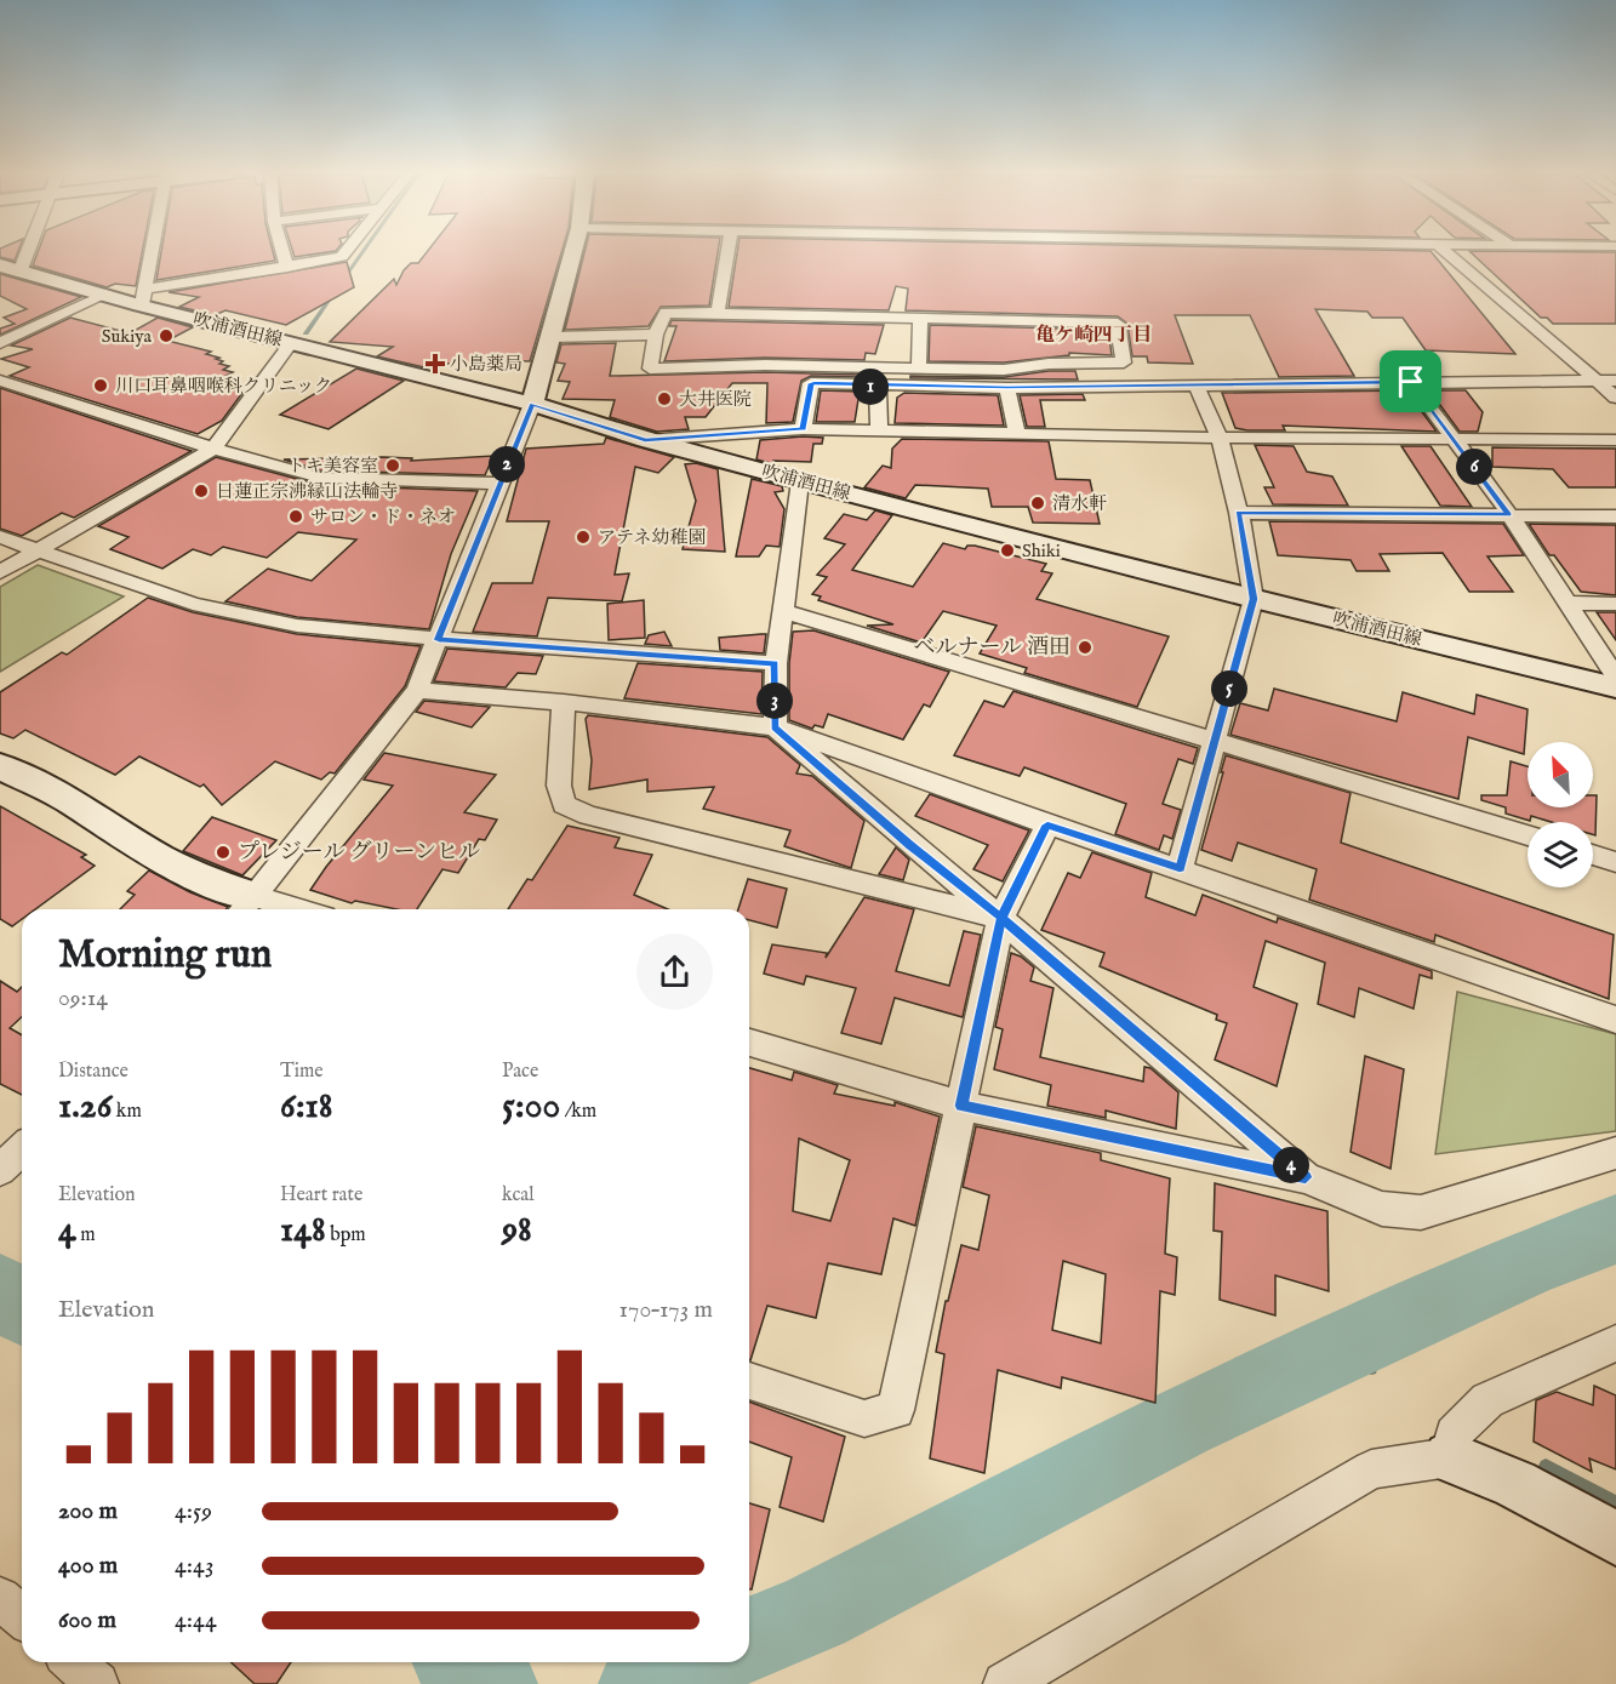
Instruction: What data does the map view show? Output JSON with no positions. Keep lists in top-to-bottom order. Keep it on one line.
{"streets":{"main road":["吹浦酒田線"]},"districts":["亀ケ崎四丁目"],"places":{"other":["Sukiya","川口耳鼻咽喉科クリニック","大井医院","トキ美容室","日蓮正宗沸縁山法輪寺","清水軒","サロン・ド・ネオ","アテネ幼稚園","Shiki","ベルナール 酒田","プレジール グリーンヒル"],"health":["小島薬局"]},"north":"top left","page":{"pins":["1","2","6","5","3","4"],"heading":["Morning run","09:14"],"stats":[["Distance","1.26 km"],["Time","6:18"],["Pace","5:00 /km"],["Elevation","4 m"],["Heart rate","148 bpm"],["kcal","98"]],"chart":["Elevation","170–173 m"],"list":[{"name":"200 m","note":"4:59"},{"name":"400 m","note":"4:43"},{"name":"600 m","note":"4:44"}]}}
